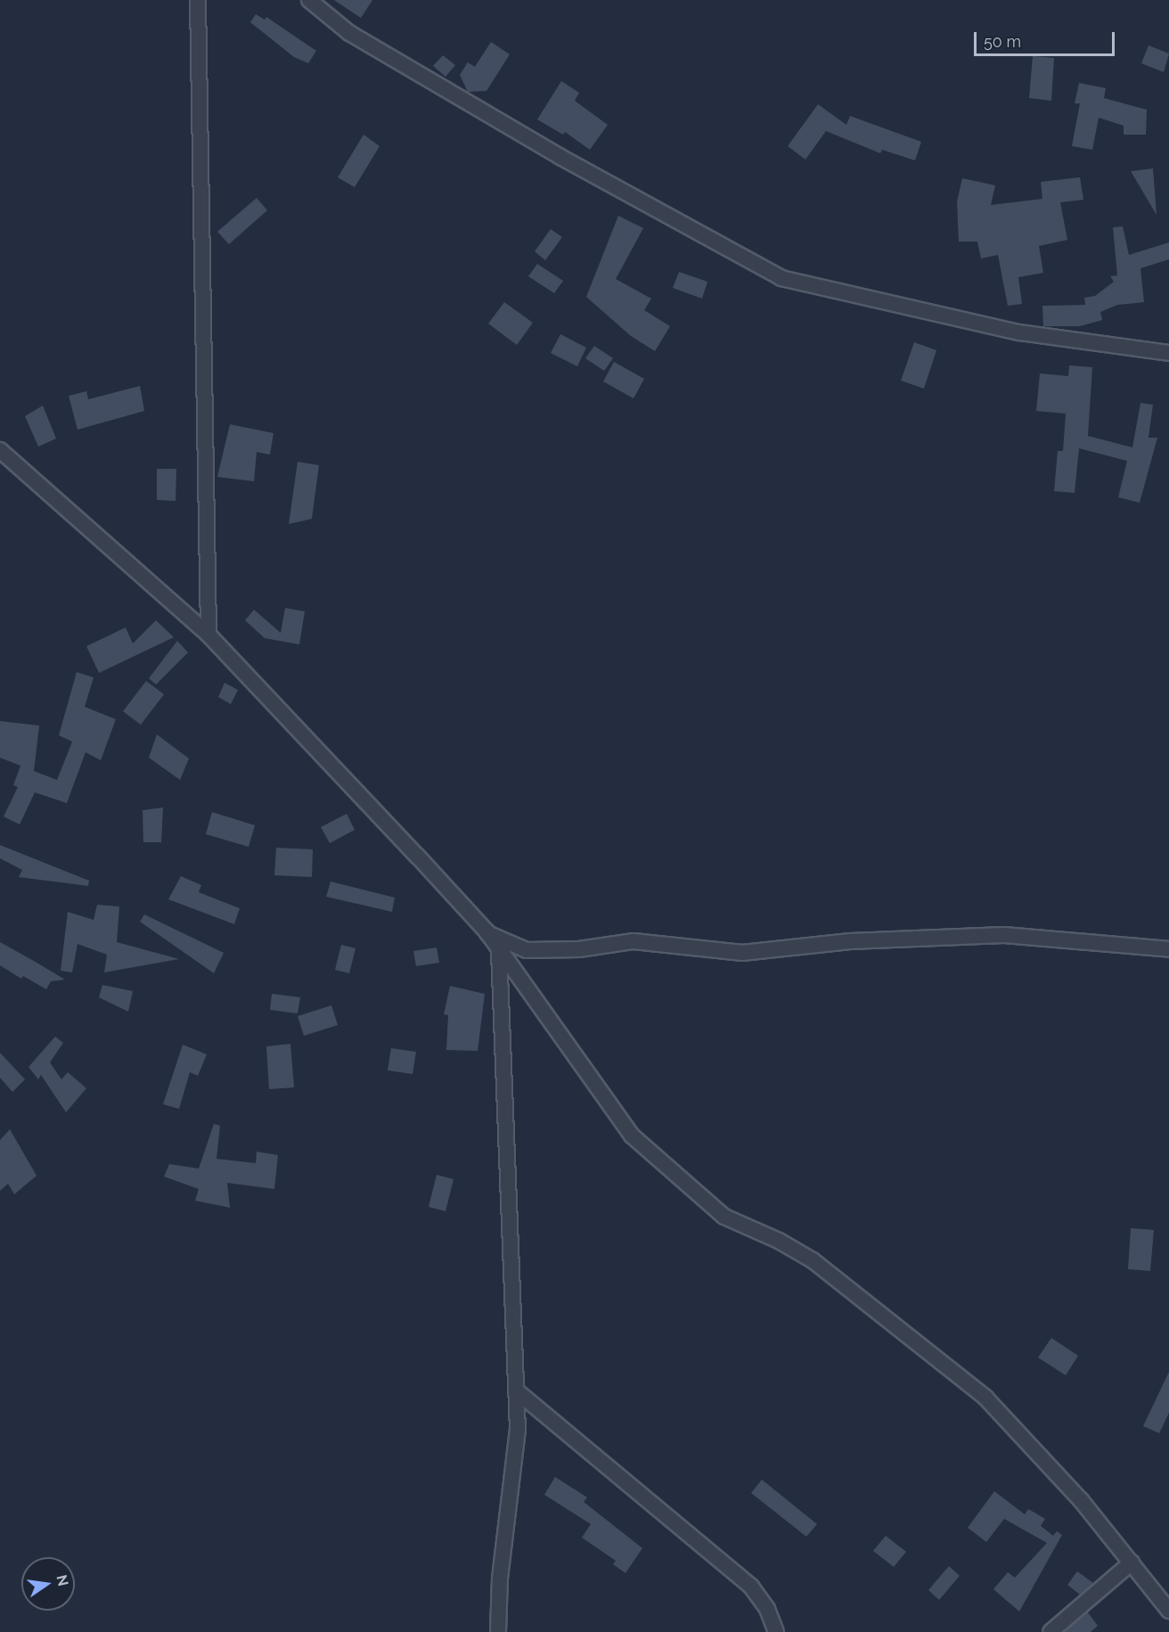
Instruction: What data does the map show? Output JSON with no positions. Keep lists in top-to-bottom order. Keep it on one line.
{"scale_bar":"50 m","north":"right"}
